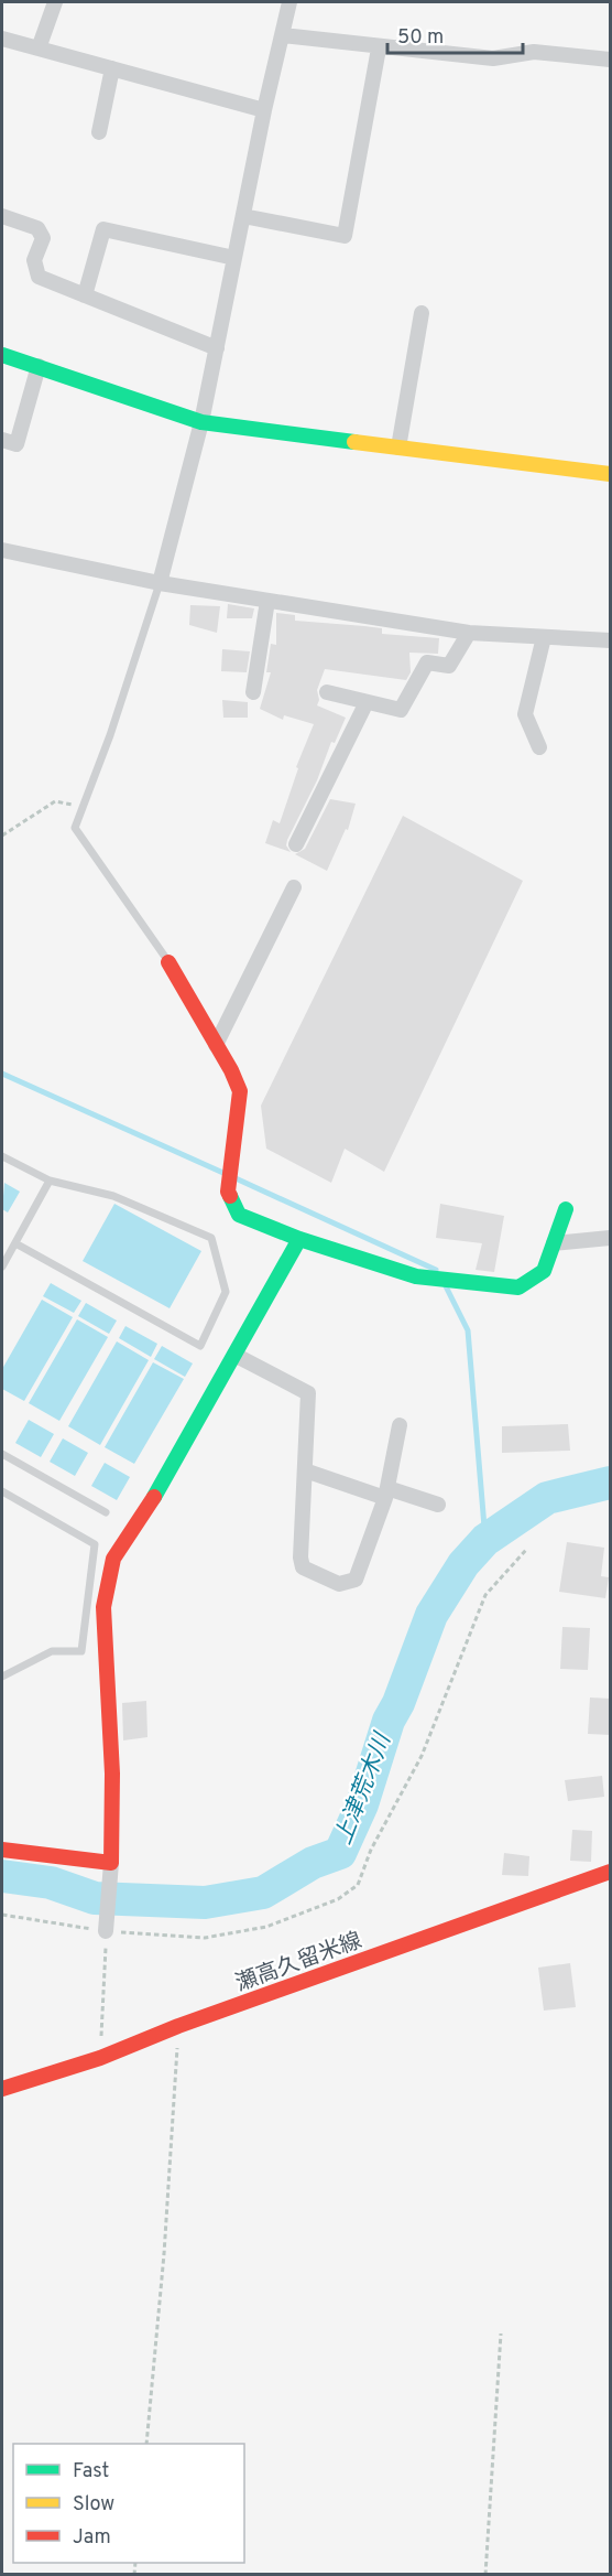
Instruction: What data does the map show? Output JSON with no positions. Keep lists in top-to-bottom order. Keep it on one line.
{"streets":{"street":["瀬高久留米線"]},"water":["上津荒木川"],"legend":["Fast","Slow","Jam"],"scale_bar":"50 m"}
